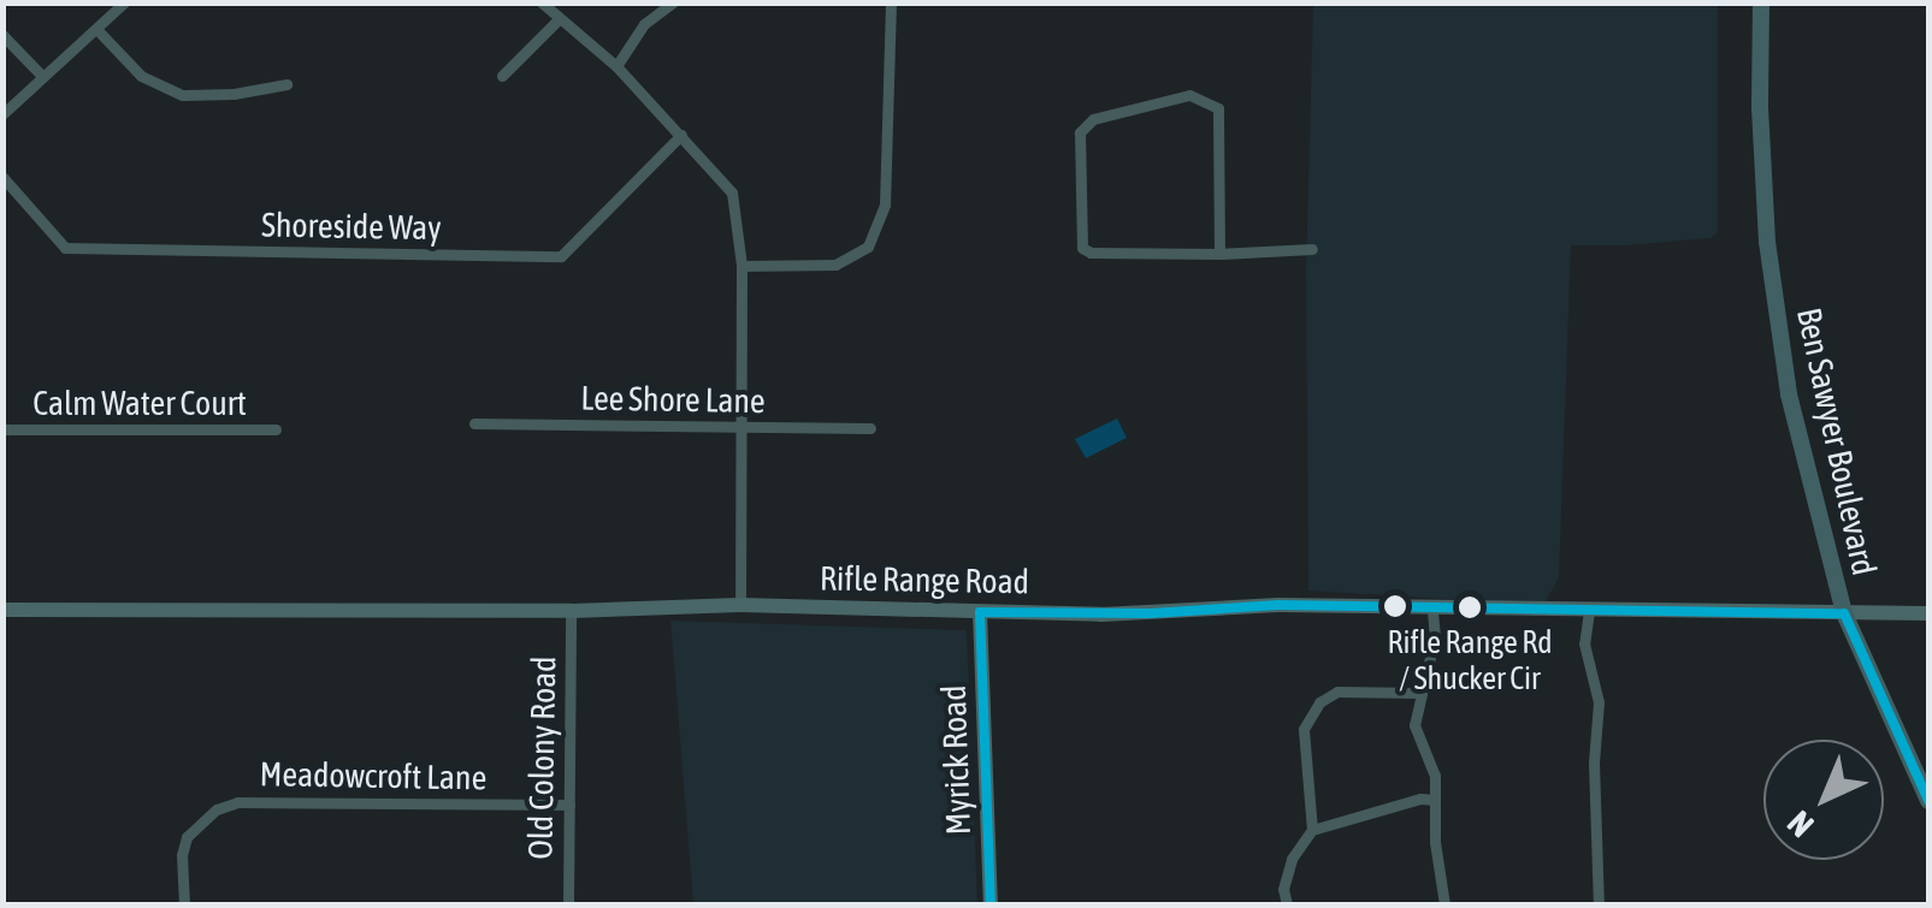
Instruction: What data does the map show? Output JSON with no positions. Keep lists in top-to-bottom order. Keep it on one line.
{"streets":{"main road":["Ben Sawyer Boulevard","Rifle Range Road","Myrick Road"],"street":["Shoreside Way","Lee Shore Lane","Calm Water Court","Old Colony Road","Meadowcroft Lane"]},"crossings":[["Ben Sawyer Boulevard","Rifle Range Road"],["Rifle Range Road","Old Colony Road"],["Rifle Range Road","Myrick Road"],["Old Colony Road","Meadowcroft Lane"]],"places":["Rifle Range Rd / Shucker Cir"],"north":"bottom left"}
